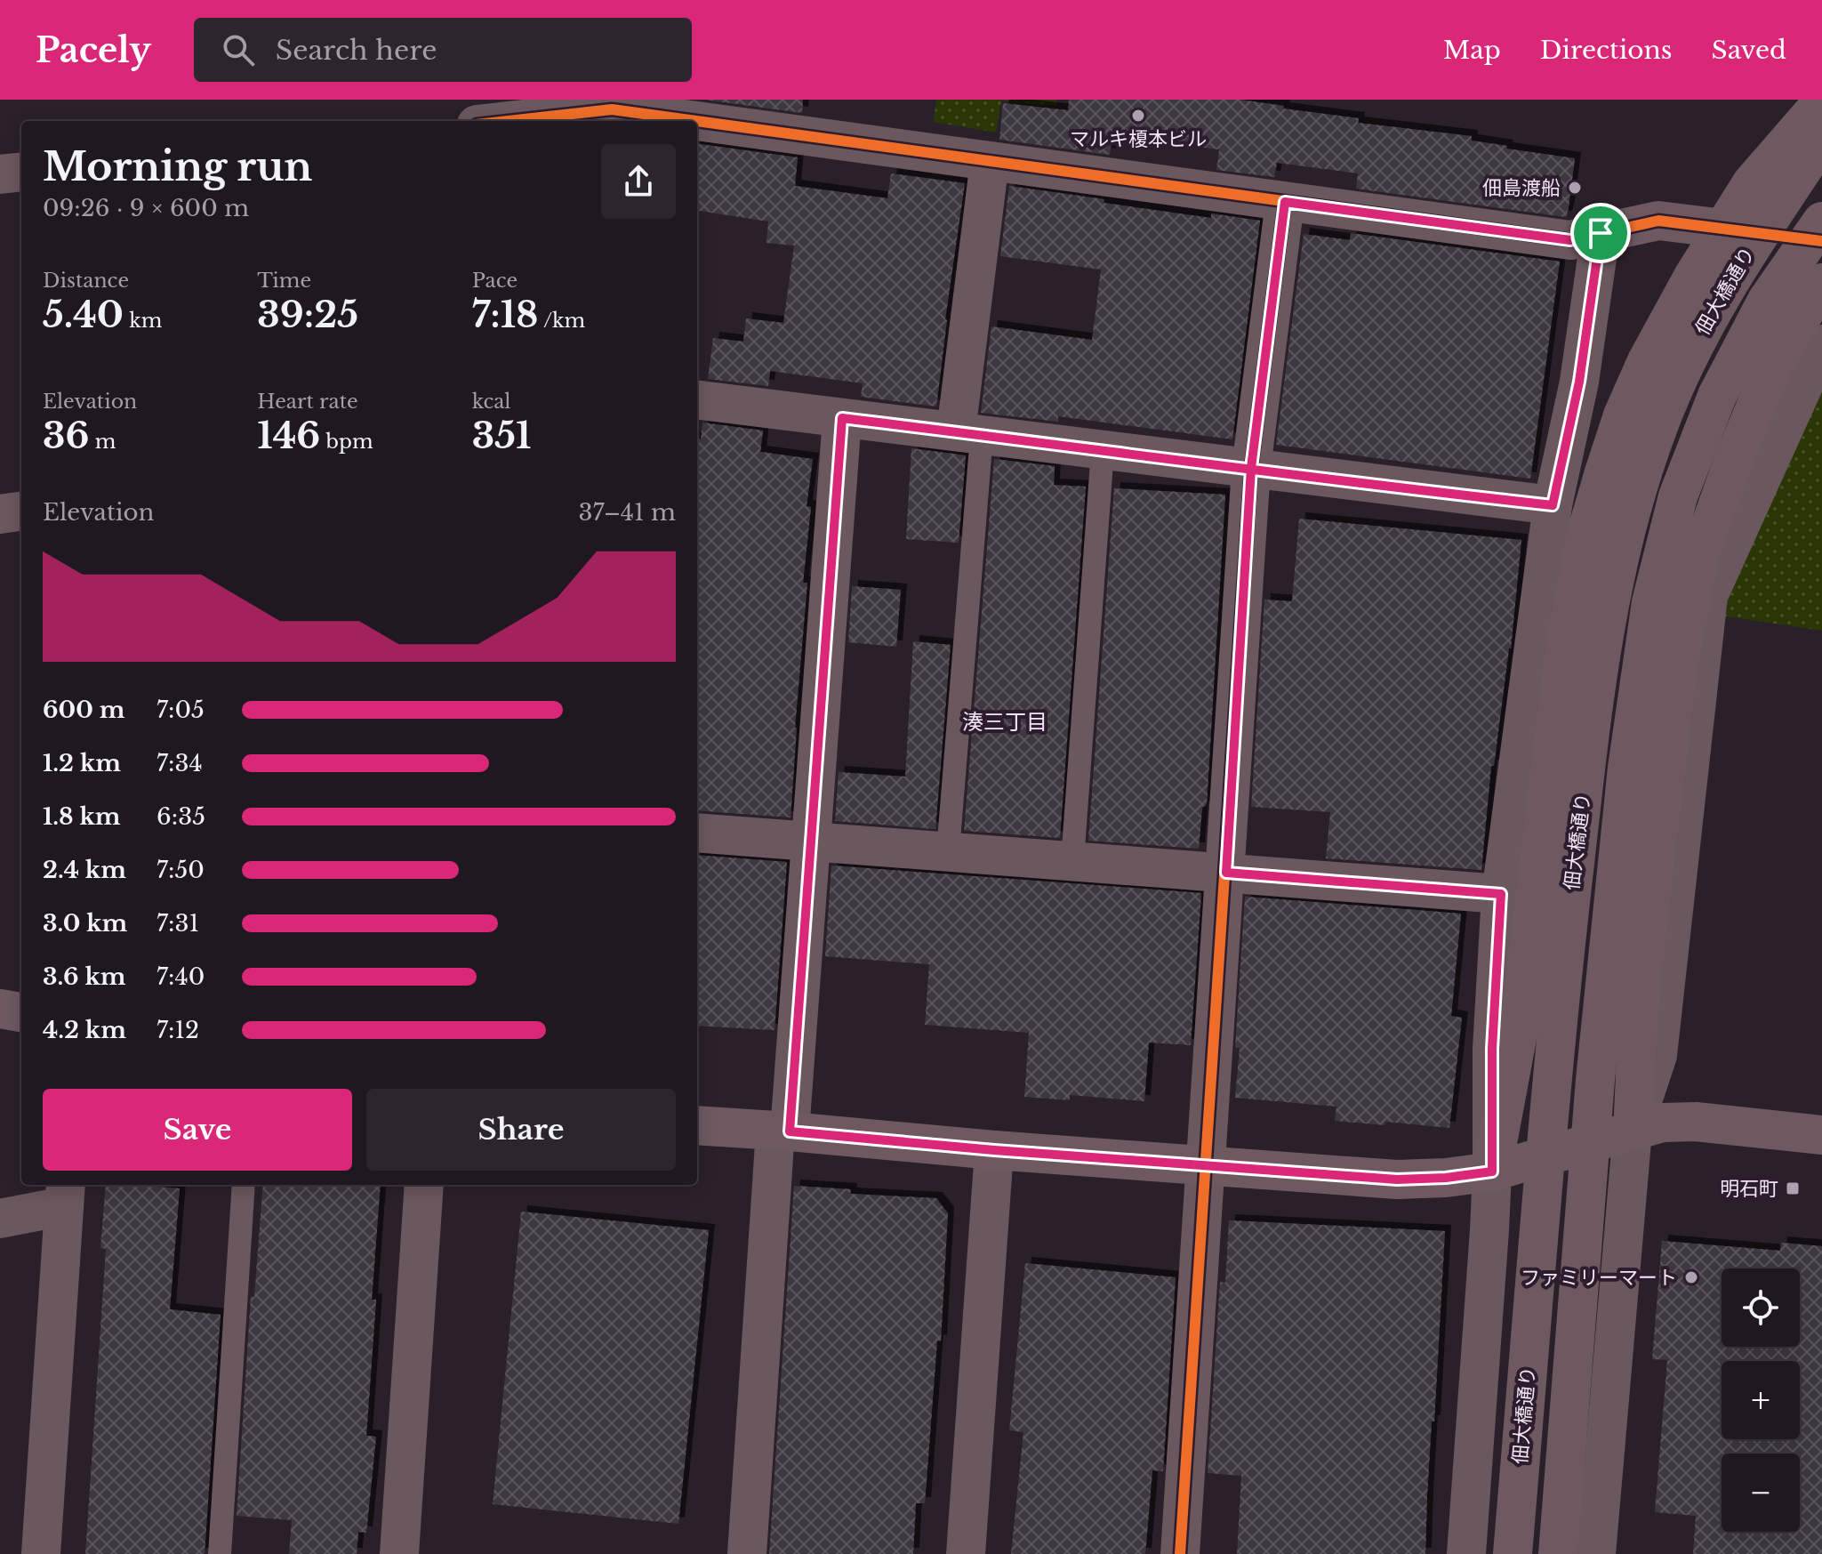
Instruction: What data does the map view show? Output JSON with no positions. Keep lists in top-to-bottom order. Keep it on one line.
{"streets":{"main road":["佃大橋通り"]},"districts":["湊三丁目"],"places":{"other":["マルキ榎本ビル","佃島渡船","ファミリーマート"],"transit":["明石町"]},"page":{"header":"Pacely","search":"Search here","nav":["Map","Directions","Saved"],"heading":["Morning run","09:26 · 9 × 600 m"],"stats":[["Distance","5.40 km"],["Time","39:25"],["Pace","7:18 /km"],["Elevation","36 m"],["Heart rate","146 bpm"],["kcal","351"]],"chart":["Elevation","37–41 m"],"list":[{"name":"600 m","note":"7:05"},{"name":"1.2 km","note":"7:34"},{"name":"1.8 km","note":"6:35"},{"name":"2.4 km","note":"7:50"},{"name":"3.0 km","note":"7:31"},{"name":"3.6 km","note":"7:40"},{"name":"4.2 km","note":"7:12"}],"buttons":["Save","Share"],"map_buttons":["+","−"]}}
